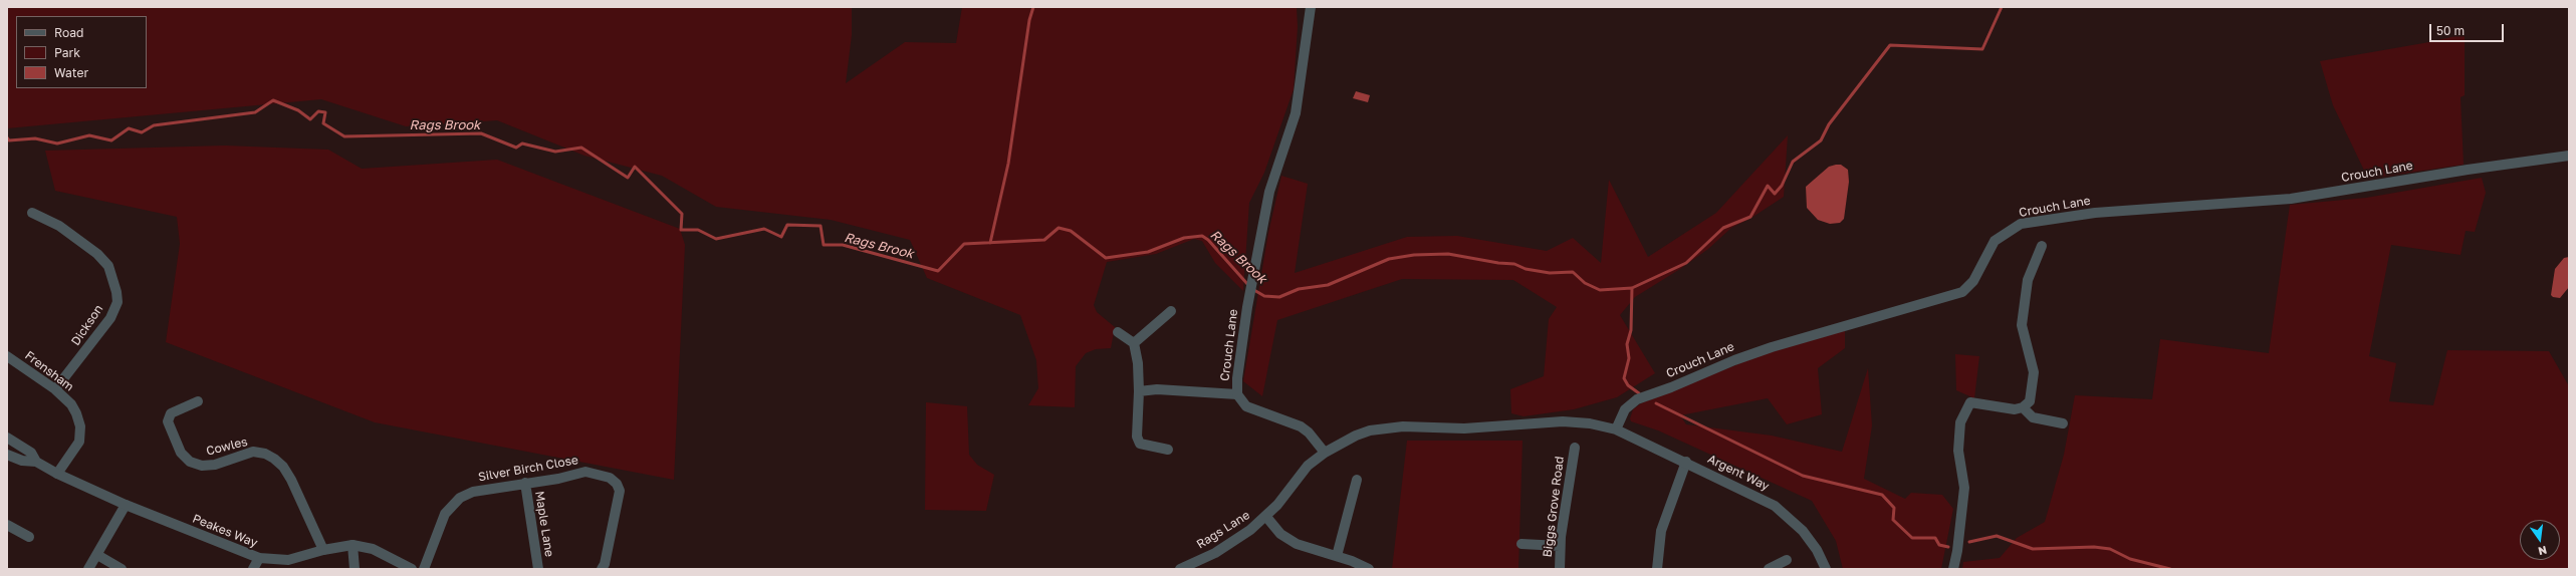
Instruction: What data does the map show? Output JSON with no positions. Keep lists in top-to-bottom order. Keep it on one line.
{"streets":{"street":["Crouch Lane","Dickson","Frensham","Cowles","Silver Birch Close","Argent Way","Biggs Grove Road","Maple Lane","Rags Lane","Peakes Way"]},"crossings":[["Crouch Lane","Argent Way"],["Crouch Lane","Rags Lane"],["Dickson","Frensham"],["Frensham","Peakes Way"],["Cowles","Peakes Way"],["Silver Birch Close","Maple Lane"]],"water":["Rags Brook"],"legend":["Road","Park","Water"],"scale_bar":"50 m","north":"bottom"}
